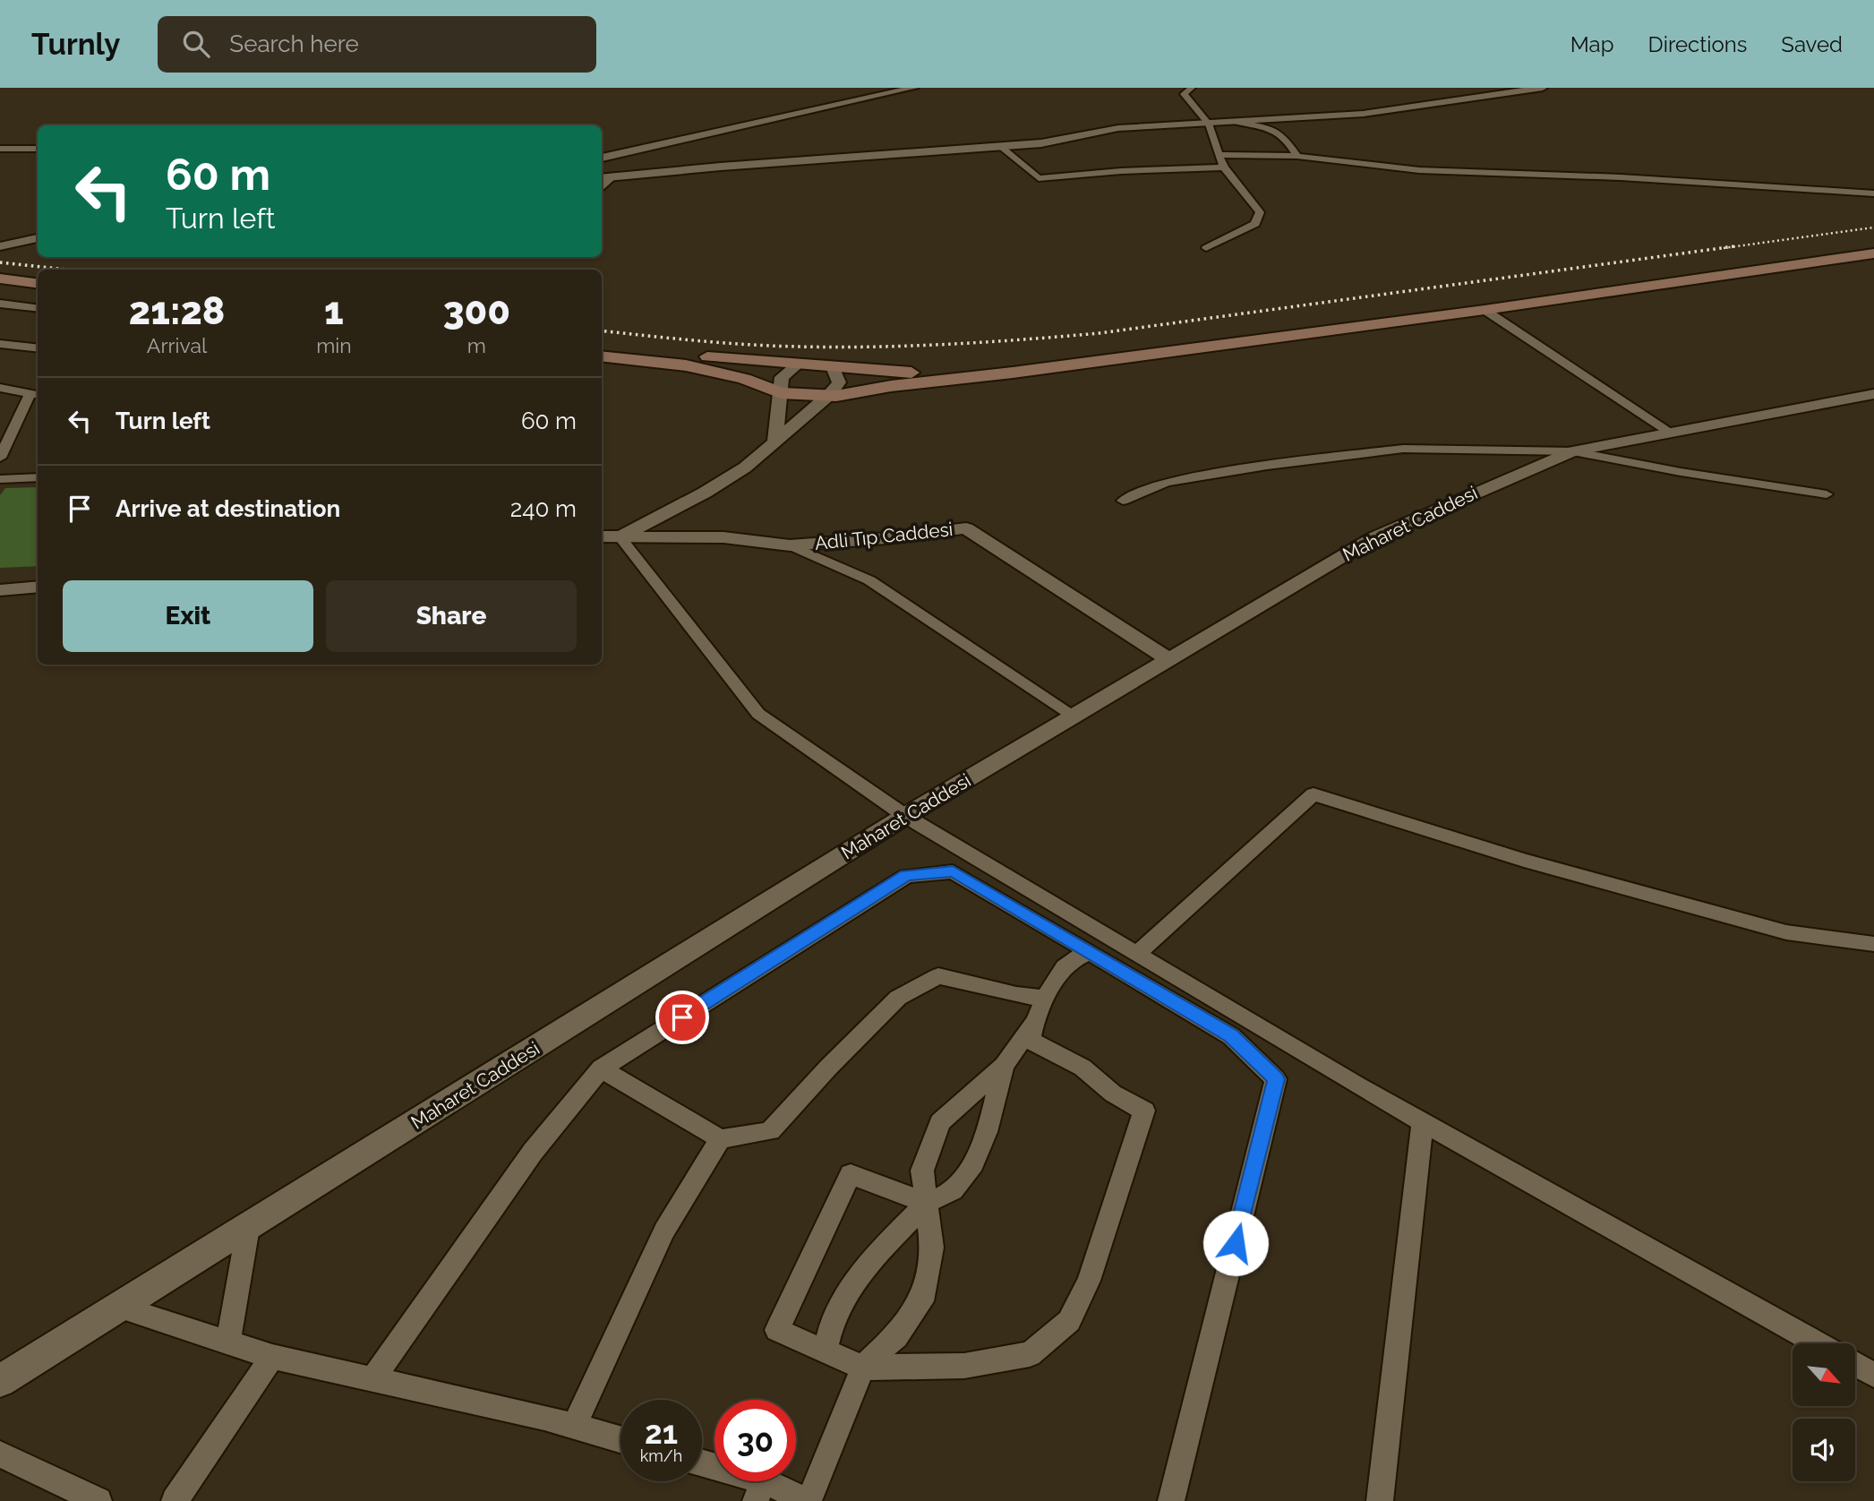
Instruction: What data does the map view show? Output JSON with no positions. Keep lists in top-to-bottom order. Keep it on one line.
{"streets":{"street":["Maharet Caddesi","Adli Tıp Caddesi"]},"crossings":[["Maharet Caddesi","Adli Tıp Caddesi"]],"north":"bottom right","page":{"header":"Turnly","search":"Search here","nav":["Map","Directions","Saved"],"turn":["60 m","Turn left"],"eta":["21:28","Arrival","1","min","300","m"],"list":[{"name":"Turn left","value":"60 m"},{"name":"Arrive at destination","value":"240 m"}],"buttons":["Exit","Share"],"speed":"21 km/h","limit":"30"}}
